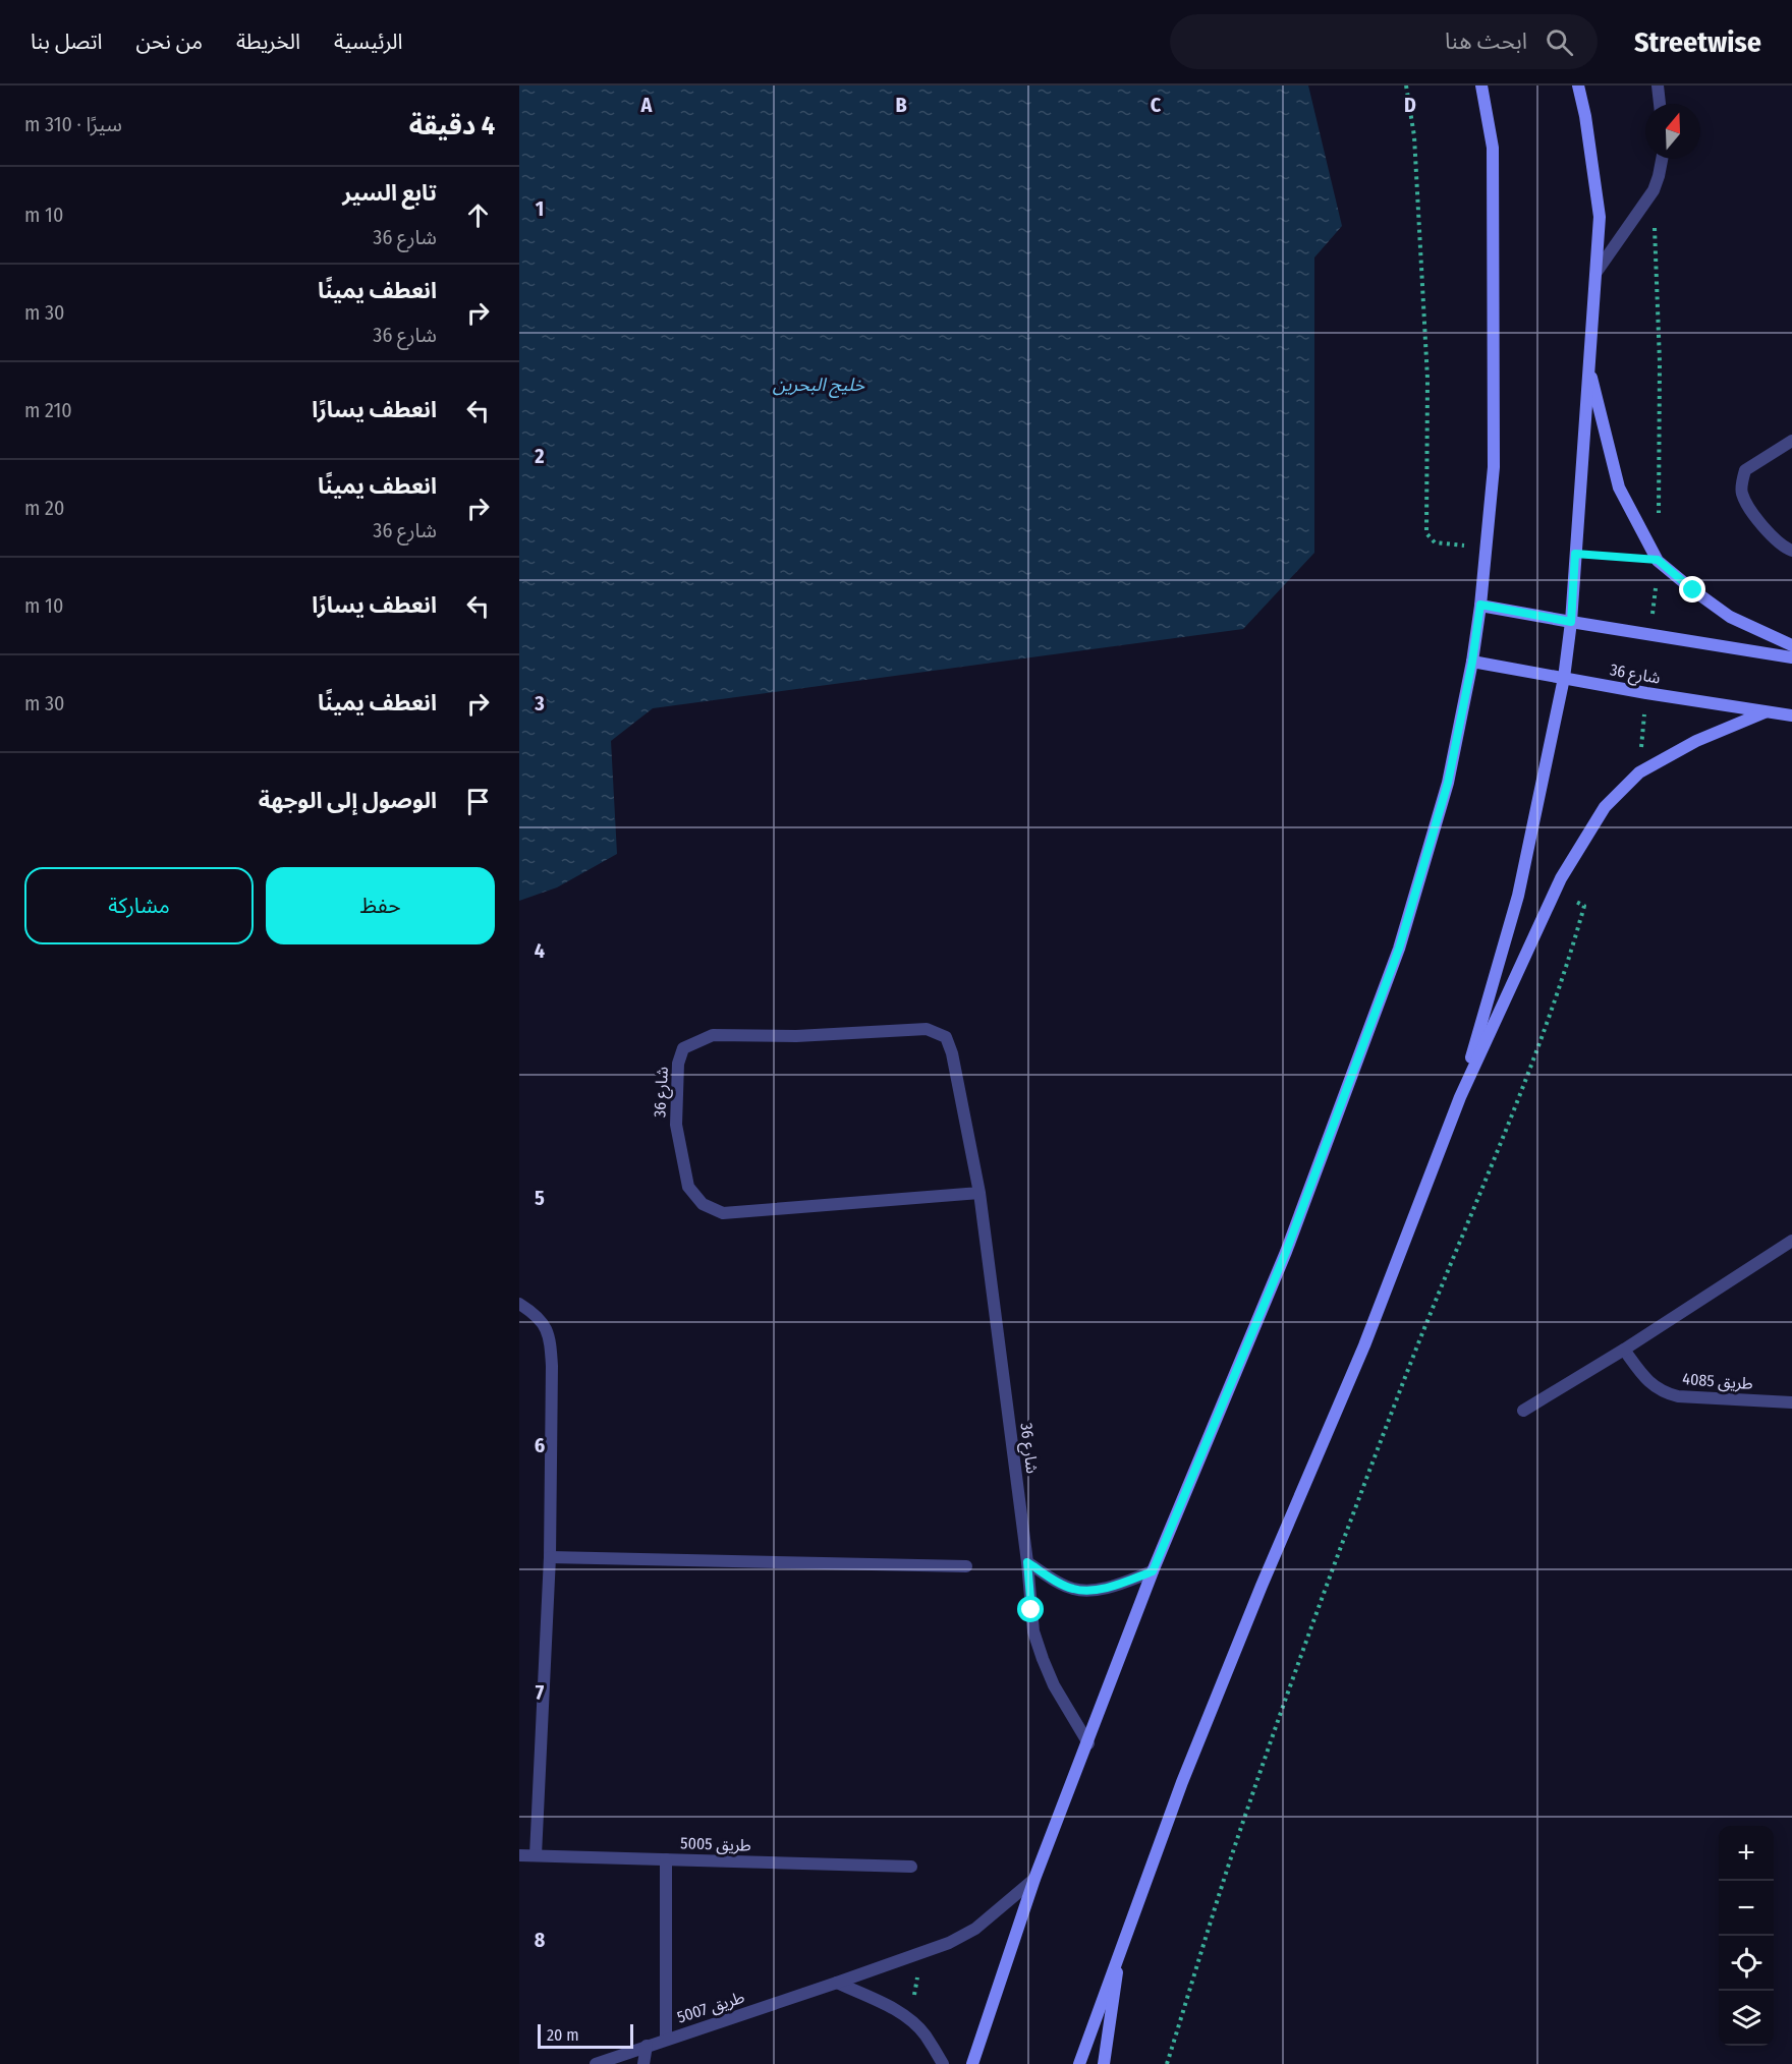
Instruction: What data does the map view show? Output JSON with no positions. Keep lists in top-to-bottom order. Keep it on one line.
{"streets":{"street":["شارع 36","طريق 4085","طريق 5005","طريق 5007"]},"water":["خليج البحرين"],"scale_bar":"20 m","north":"top","page":{"header":"Streetwise","search":"ابحث هنا","nav":["الرئيسية","الخريطة","من نحن","اتصل بنا"],"heading":["4 دقيقة","سيرًا · 310 m"],"list":[["تابع السير","شارع 36","10 m"],["انعطف يمينًا","شارع 36","30 m"],["انعطف يسارًا","210 m"],["انعطف يمينًا","شارع 36","20 m"],["انعطف يسارًا","10 m"],["انعطف يمينًا","30 m"],"الوصول إلى الوجهة"],"buttons":["حفظ","مشاركة"],"map_buttons":["+","−"],"scale":"20 m"},"grid":{"columns":["A","B","C","D"],"rows":["1","2","3","4","5","6","7","8"]}}
